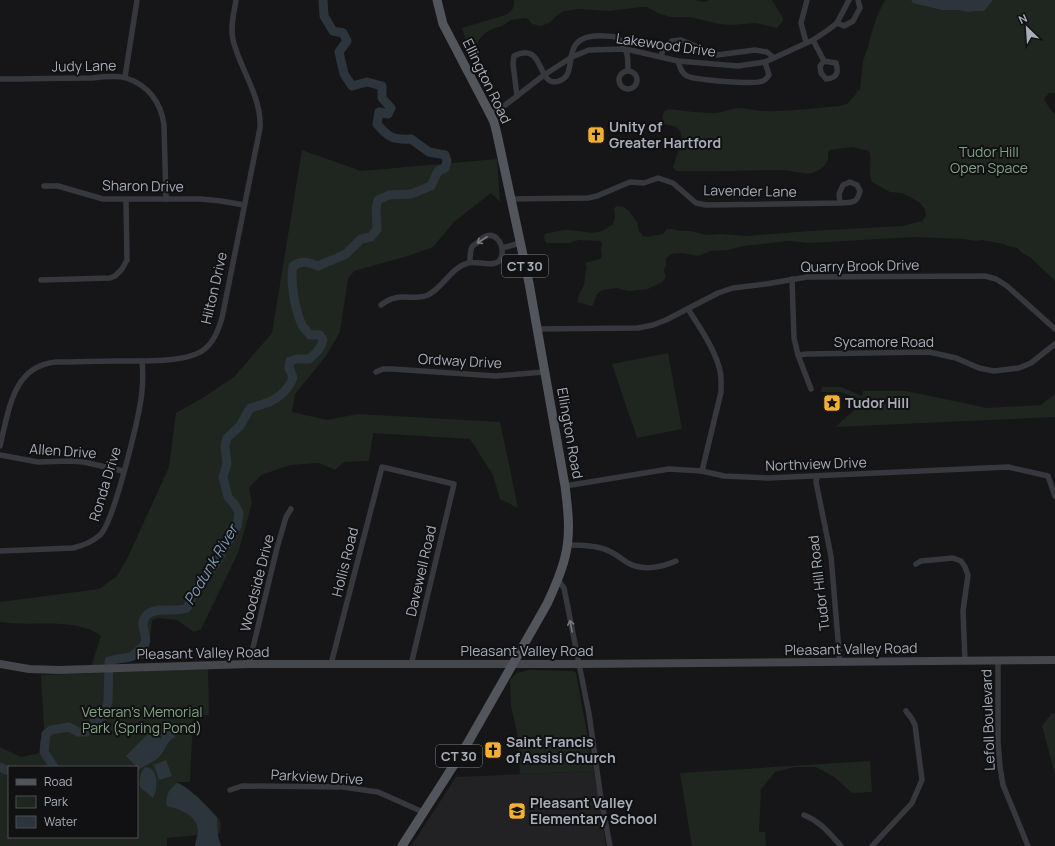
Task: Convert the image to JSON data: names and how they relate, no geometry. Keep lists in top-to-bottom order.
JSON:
{
  "streets": {
    "main road": ["Ellington Road", "CT 30", "Pleasant Valley Road"],
    "street": [
      "Lakewood Drive",
      "Judy Lane",
      "Sharon Drive",
      "Lavender Lane",
      "Quarry Brook Drive",
      "Hilton Drive",
      "Sycamore Road",
      "Ordway Drive",
      "Allen Drive",
      "Northview Drive",
      "Ronda Drive",
      "Hollis Road",
      "Davewell Road",
      "Woodside Drive",
      "Tudor Hill Road",
      "Lefoll Boulevard",
      "Parkview Drive"
    ]
  },
  "crossings": [
    ["Lakewood Drive", "Ellington Road"],
    ["Judy Lane", "Sharon Drive"],
    ["Ellington Road", "Lavender Lane"],
    ["Ellington Road", "Quarry Brook Drive"],
    ["Ellington Road", "Ordway Drive"],
    ["Ellington Road", "Northview Drive"],
    ["Ellington Road", "Pleasant Valley Road"],
    ["Ellington Road", "Parkview Drive"],
    ["Sharon Drive", "Hilton Drive"],
    ["Hilton Drive", "Ronda Drive"],
    ["Allen Drive", "Ronda Drive"],
    ["Northview Drive", "Tudor Hill Road"],
    ["Hollis Road", "Davewell Road"],
    ["Hollis Road", "Pleasant Valley Road"],
    ["Davewell Road", "Pleasant Valley Road"],
    ["Woodside Drive", "Pleasant Valley Road"],
    ["Tudor Hill Road", "Pleasant Valley Road"],
    ["Pleasant Valley Road", "Lefoll Boulevard"]
  ],
  "water": ["Podunk River"],
  "parks": ["Tudor Hill Open Space", "Veteran's Memorial Park (Spring Pond)"],
  "places": {
    "church": ["Unity of Greater Hartford", "Saint Francis of Assisi Church"],
    "place": ["Tudor Hill"],
    "school or university": ["Pleasant Valley Elementary School"]
  },
  "legend": ["Road", "Park", "Water"],
  "north": "top left"
}
